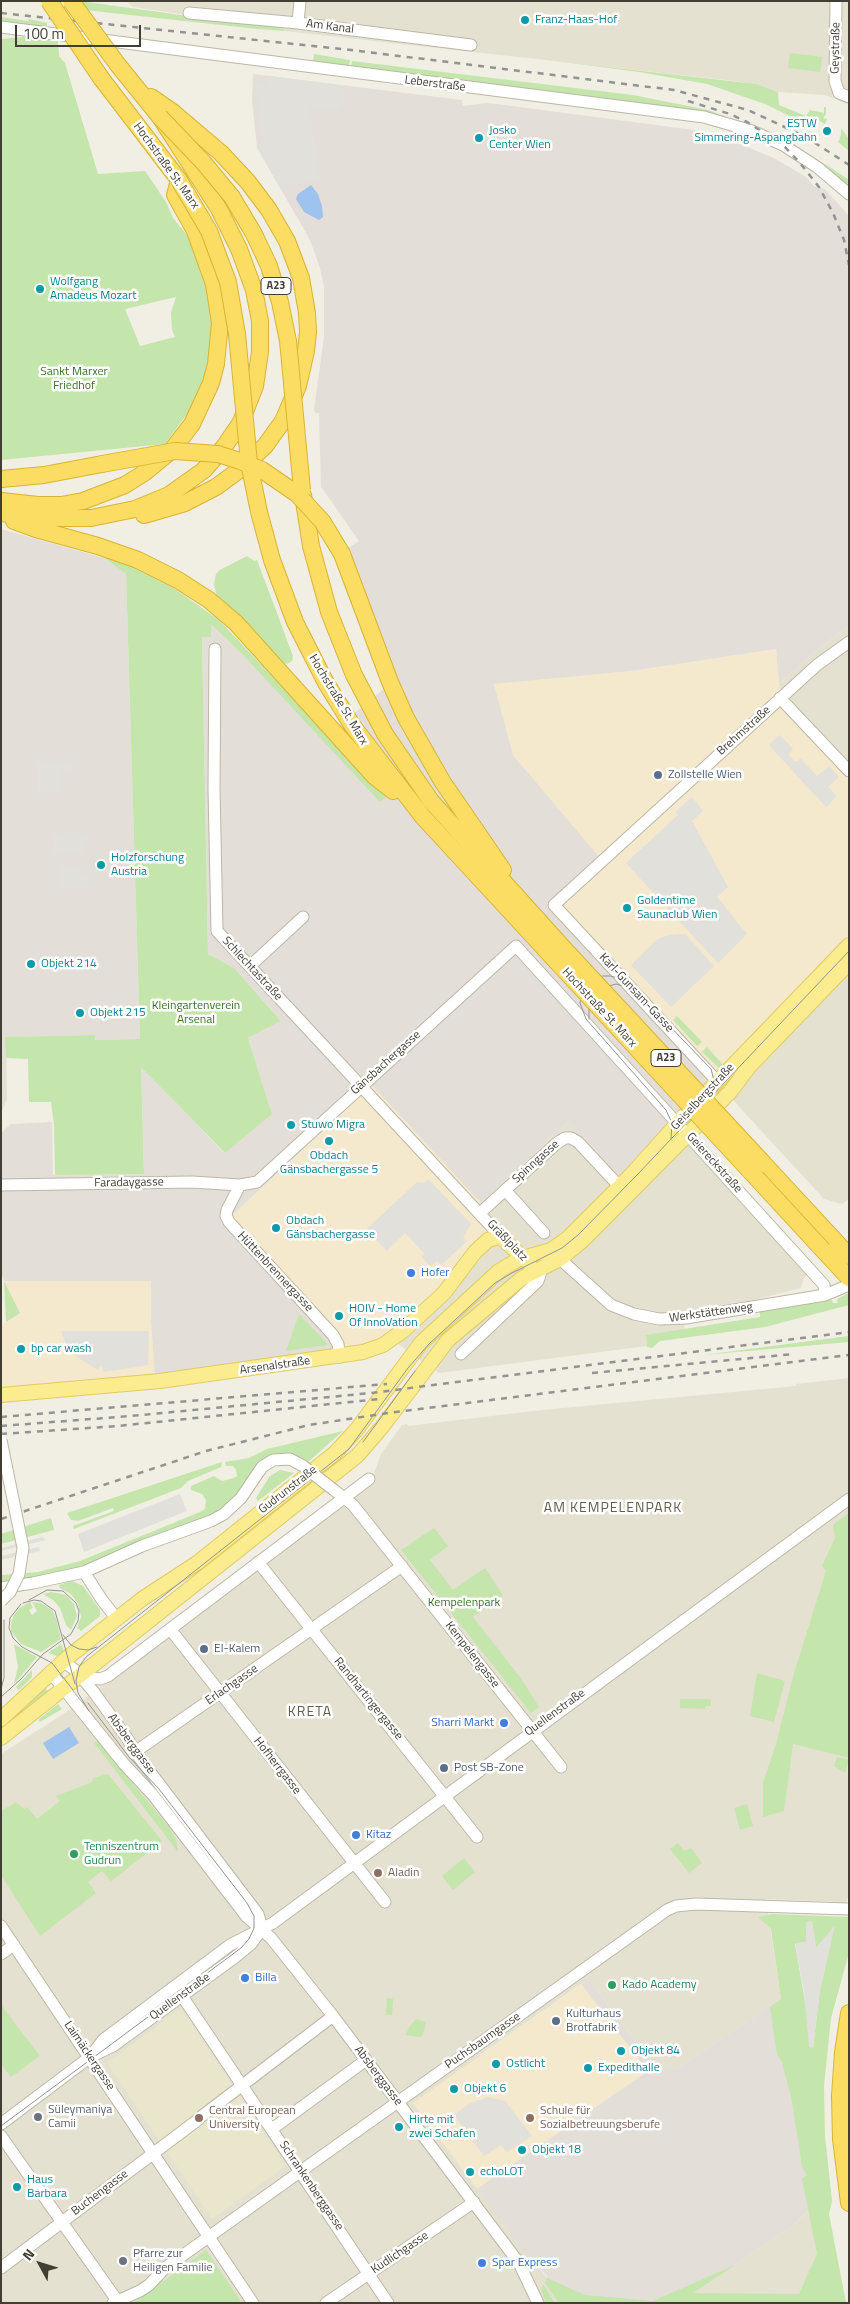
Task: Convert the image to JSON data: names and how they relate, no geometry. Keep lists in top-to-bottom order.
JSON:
{
  "streets": {
    "highway": ["Hochstraße St. Marx", "A23"],
    "main road": [
      "Geiselbergstraße",
      "Gräßlplatz",
      "Arsenalstraße",
      "Gudrunstraße"
    ],
    "street": [
      "Am Kanal",
      "Geystraße",
      "Leberstraße",
      "Brehmstraße",
      "Schlechtastraße",
      "Karl-Gunsam-Gasse",
      "Gänsbachergasse",
      "Spinngasse",
      "Geiereckstraße",
      "Faradaygasse",
      "Hüttenbrennergasse",
      "Werkstättenweg",
      "Kempelengasse",
      "Erlachgasse",
      "Randhartingergasse",
      "Quellenstraße",
      "Absberggasse",
      "Hofherrgasse",
      "Puchsbaumgasse",
      "Laimäckergasse",
      "Schrankenberggasse",
      "Buchengasse",
      "Kudlichgasse"
    ]
  },
  "crossings": [
    ["Brehmstraße", "Karl-Gunsam-Gasse"],
    ["Schlechtastraße", "Gänsbachergasse"],
    ["Schlechtastraße", "Gräßlplatz"],
    ["Karl-Gunsam-Gasse", "Geiselbergstraße"],
    ["Gänsbachergasse", "Geiereckstraße"],
    ["Gänsbachergasse", "Faradaygasse"],
    ["Geiselbergstraße", "Spinngasse"],
    ["Geiselbergstraße", "Geiereckstraße"],
    ["Geiselbergstraße", "Werkstättenweg"],
    ["Geiselbergstraße", "Gudrunstraße"],
    ["Spinngasse", "Gräßlplatz"],
    ["Geiereckstraße", "Werkstättenweg"],
    ["Faradaygasse", "Hüttenbrennergasse"],
    ["Gräßlplatz", "Arsenalstraße"],
    ["Gräßlplatz", "Gudrunstraße"],
    ["Hüttenbrennergasse", "Arsenalstraße"],
    ["Werkstättenweg", "Gudrunstraße"],
    ["Gudrunstraße", "Absberggasse"],
    ["Kempelengasse", "Erlachgasse"],
    ["Kempelengasse", "Quellenstraße"],
    ["Erlachgasse", "Randhartingergasse"],
    ["Erlachgasse", "Absberggasse"],
    ["Erlachgasse", "Hofherrgasse"],
    ["Randhartingergasse", "Quellenstraße"],
    ["Quellenstraße", "Absberggasse"],
    ["Quellenstraße", "Hofherrgasse"],
    ["Quellenstraße", "Laimäckergasse"],
    ["Quellenstraße", "Schrankenberggasse"],
    ["Absberggasse", "Puchsbaumgasse"],
    ["Absberggasse", "Buchengasse"],
    ["Absberggasse", "Kudlichgasse"],
    ["Puchsbaumgasse", "Laimäckergasse"],
    ["Puchsbaumgasse", "Schrankenberggasse"],
    ["Laimäckergasse", "Buchengasse"],
    ["Schrankenberggasse", "Buchengasse"],
    ["Schrankenberggasse", "Kudlichgasse"]
  ],
  "districts": ["AM KEMPELENPARK", "KRETA"],
  "parks": ["Sankt Marxer Friedhof", "Kleingartenverein Arsenal", "Kempelenpark"],
  "places": [
    "Franz-Haas-Hof",
    "ESTW Simmering-Aspangbahn",
    "Josko Center Wien",
    "Wolfgang Amadeus Mozart",
    "Zollstelle Wien",
    "Holzforschung Austria",
    "Goldentime Saunaclub Wien",
    "Objekt 214",
    "Objekt 215",
    "Stuwo Migra",
    "Obdach Gänsbachergasse 5",
    "Obdach Gänsbachergasse",
    "Hofer",
    "HOIV - Home Of InnoVation",
    "bp car wash",
    "El-Kalem",
    "Sharri Markt",
    "Post SB-Zone",
    "Kitaz",
    "Tenniszentrum Gudrun",
    "Aladin",
    "Billa",
    "Kado Academy",
    "Kulturhaus Brotfabrik",
    "Objekt 84",
    "Ostlicht",
    "Expedithalle",
    "Objekt 6",
    "Süleymaniya Camii",
    "Central European University",
    "Schule für Sozialbetreuungsberufe",
    "Hirte mit zwei Schafen",
    "Objekt 18",
    "echoLOT",
    "Haus Barbara",
    "Pfarre zur Heiligen Familie",
    "Spar Express"
  ],
  "scale_bar": "100 m",
  "north": "top left"
}
